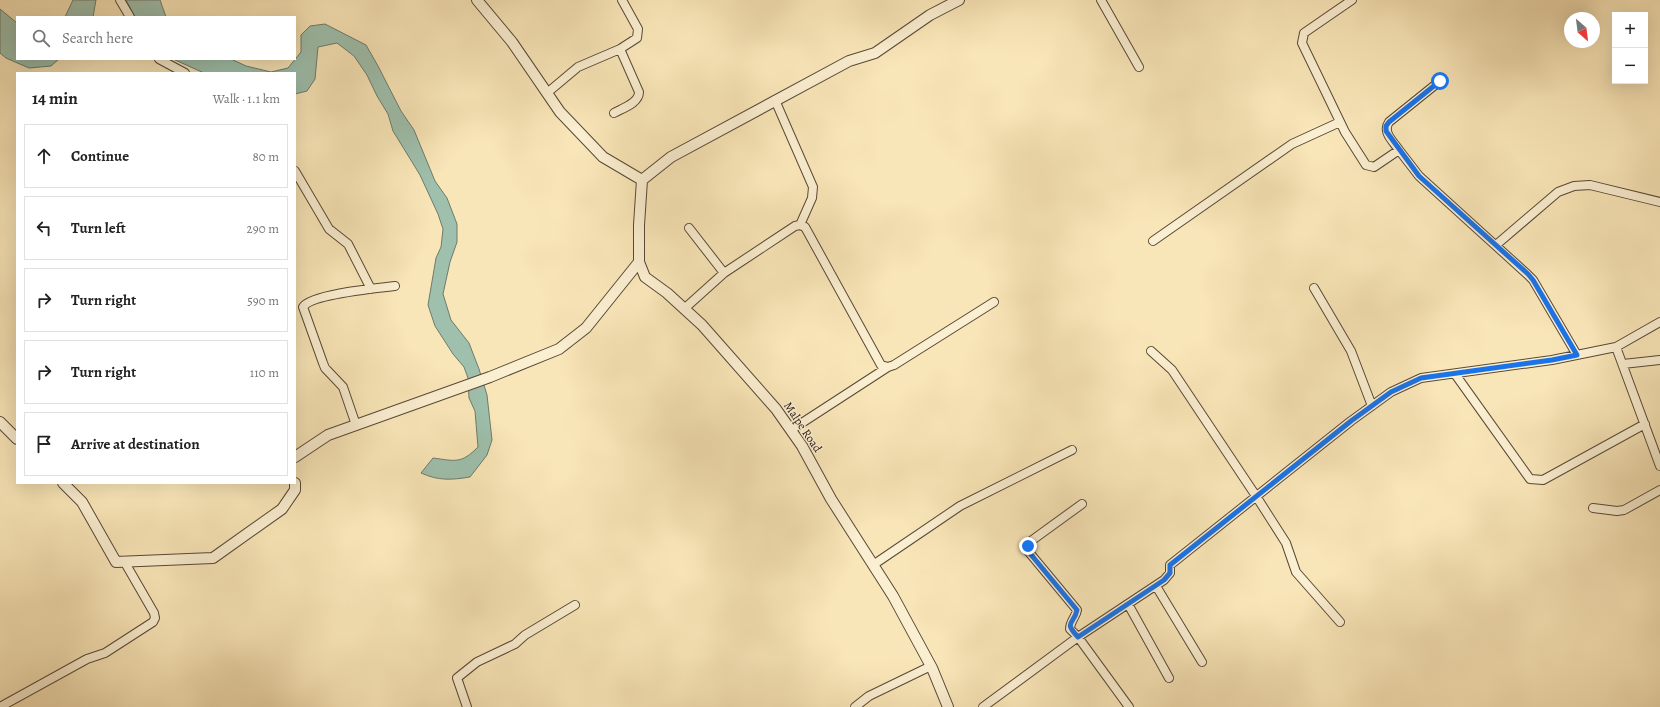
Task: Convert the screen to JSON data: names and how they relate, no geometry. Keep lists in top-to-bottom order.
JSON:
{
  "streets": {
    "street": ["Malpe Road"]
  },
  "north": "bottom right",
  "page": {
    "map_buttons": ["+", "−"],
    "search": "Search here",
    "heading": ["14 min", "Walk · 1.1 km"],
    "list": [
      ["Continue", "80 m"],
      ["Turn left", "290 m"],
      ["Turn right", "590 m"],
      ["Turn right", "110 m"],
      "Arrive at destination"
    ]
  }
}
